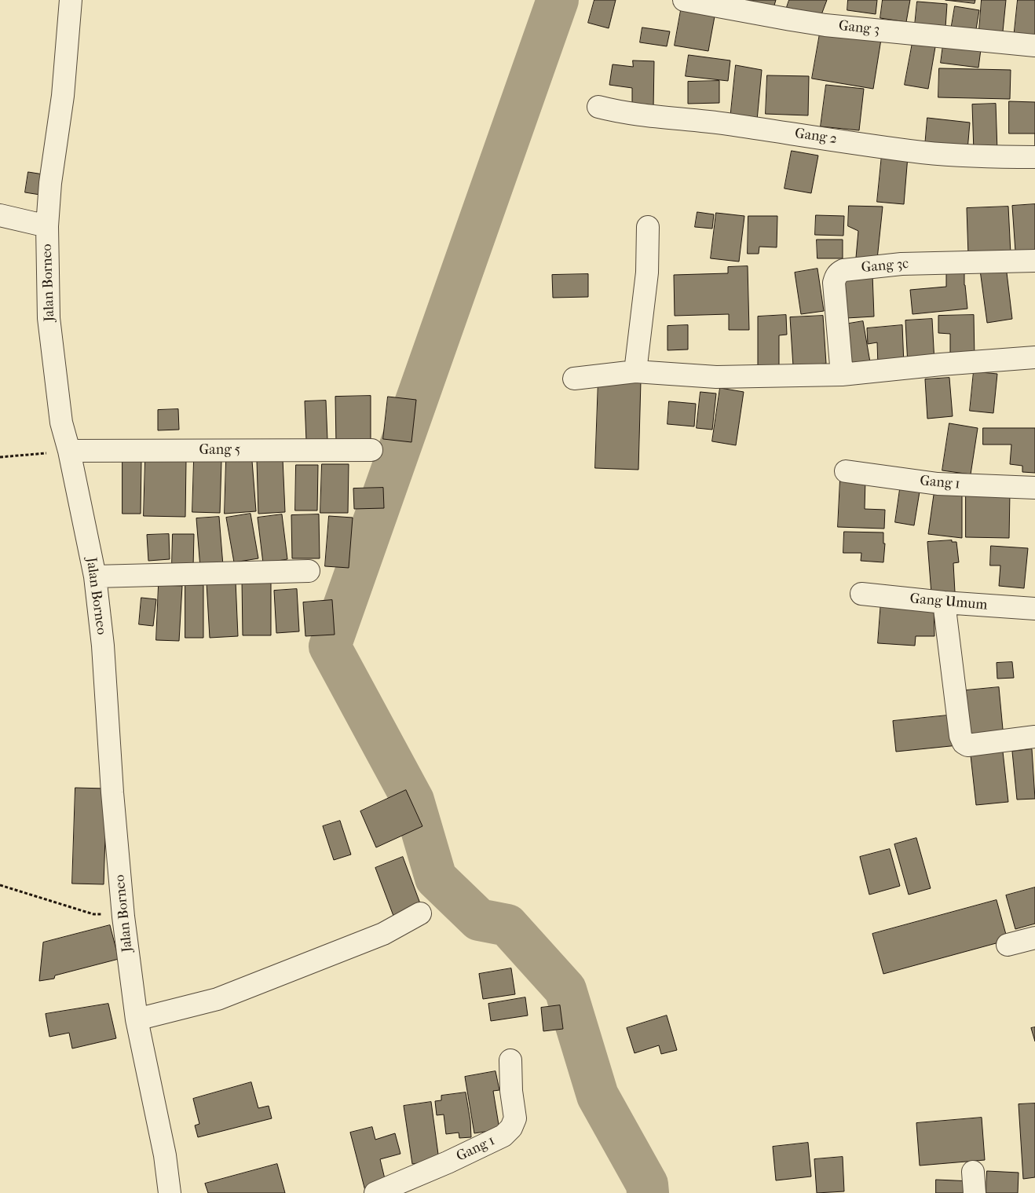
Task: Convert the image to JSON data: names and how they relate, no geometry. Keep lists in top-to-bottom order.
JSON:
{
  "streets": {
    "street": [
      "Gang 3",
      "Gang 2",
      "Gang 3c",
      "Jalan Borneo",
      "Gang 5",
      "Gang 1",
      "Gang Umum"
    ]
  },
  "crossings": [
    ["Jalan Borneo", "Gang 5"]
  ]
}
